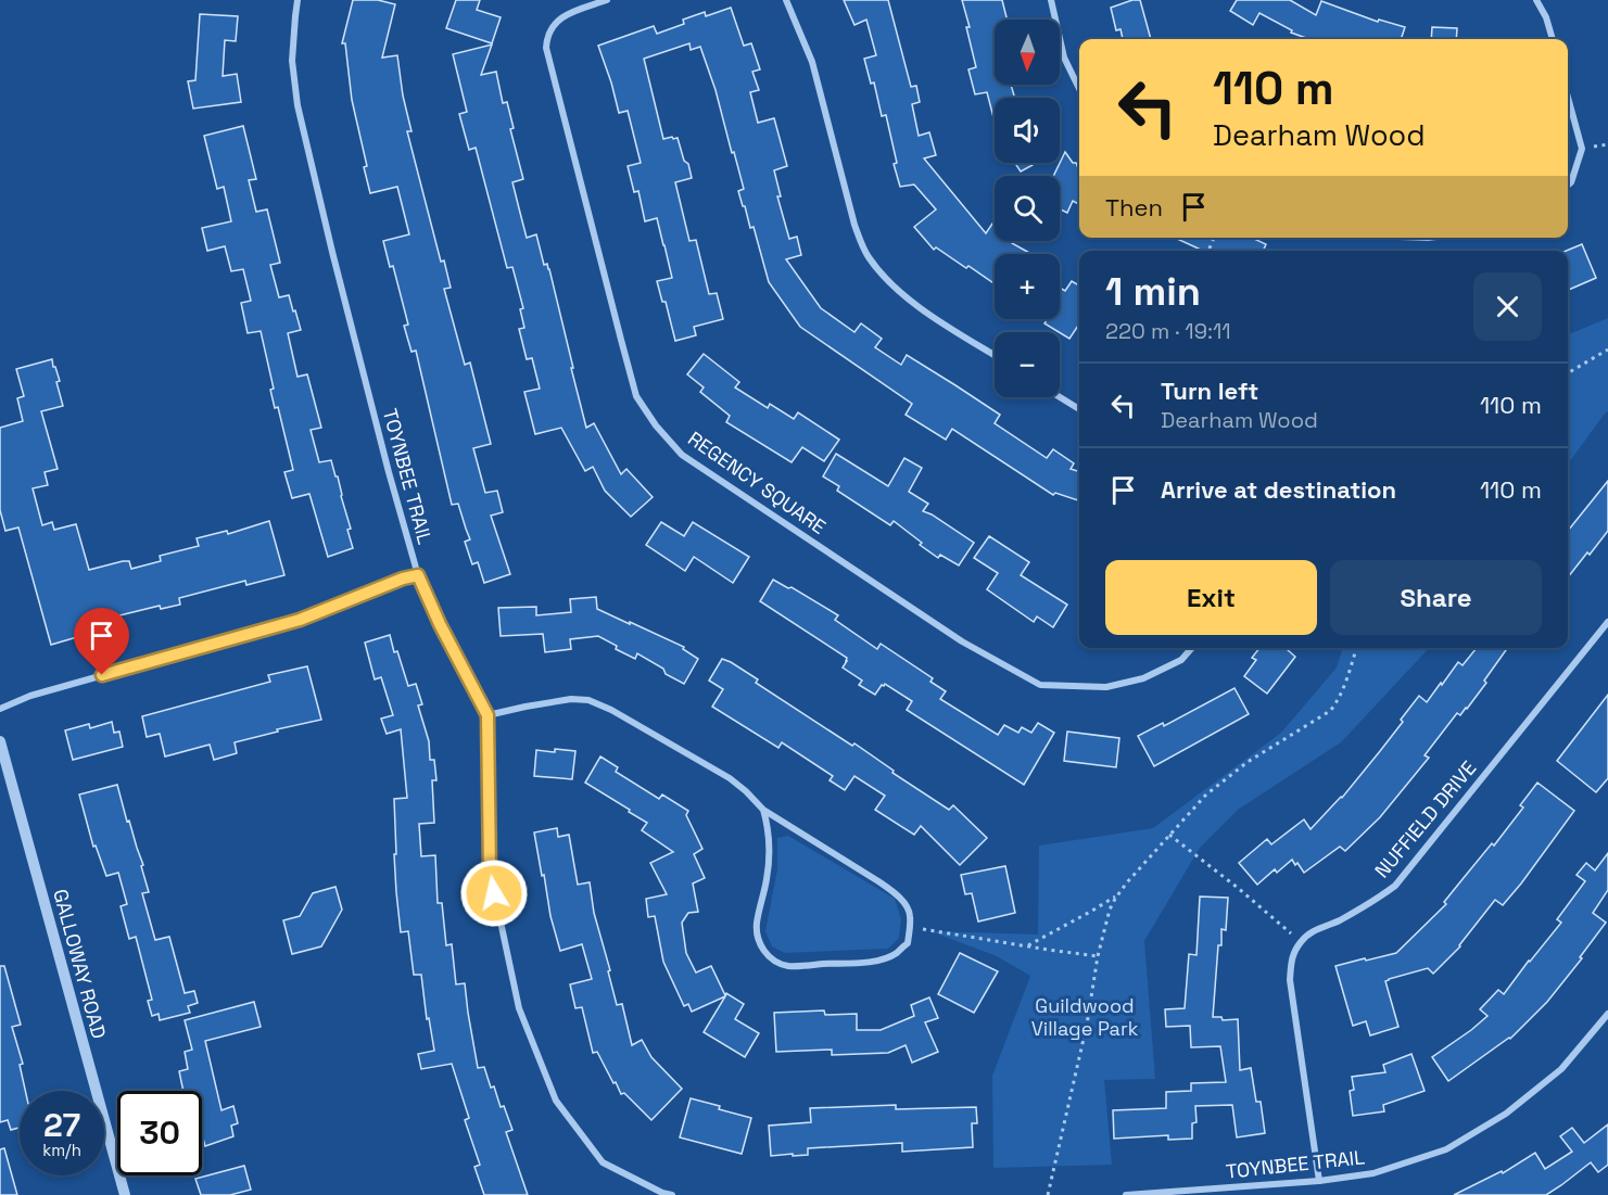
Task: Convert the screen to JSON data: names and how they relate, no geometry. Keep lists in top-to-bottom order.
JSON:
{
  "streets": {
    "street": [
      "TOYNBEE TRAIL",
      "REGENCY SQUARE",
      "NUFFIELD DRIVE",
      "GALLOWAY ROAD"
    ]
  },
  "parks": ["Guildwood Village Park"],
  "north": "bottom",
  "page": {
    "map_buttons": ["+", "−"],
    "turn": ["110 m", "Dearham Wood"],
    "then": "Then",
    "heading": ["1 min", "220 m · 19:11"],
    "list": [
      {
        "name": "Turn left",
        "note": "Dearham Wood",
        "value": "110 m"
      },
      {
        "name": "Arrive at destination",
        "value": "110 m"
      }
    ],
    "buttons": ["Exit", "Share"],
    "speed": "27 km/h",
    "limit": "30"
  }
}
